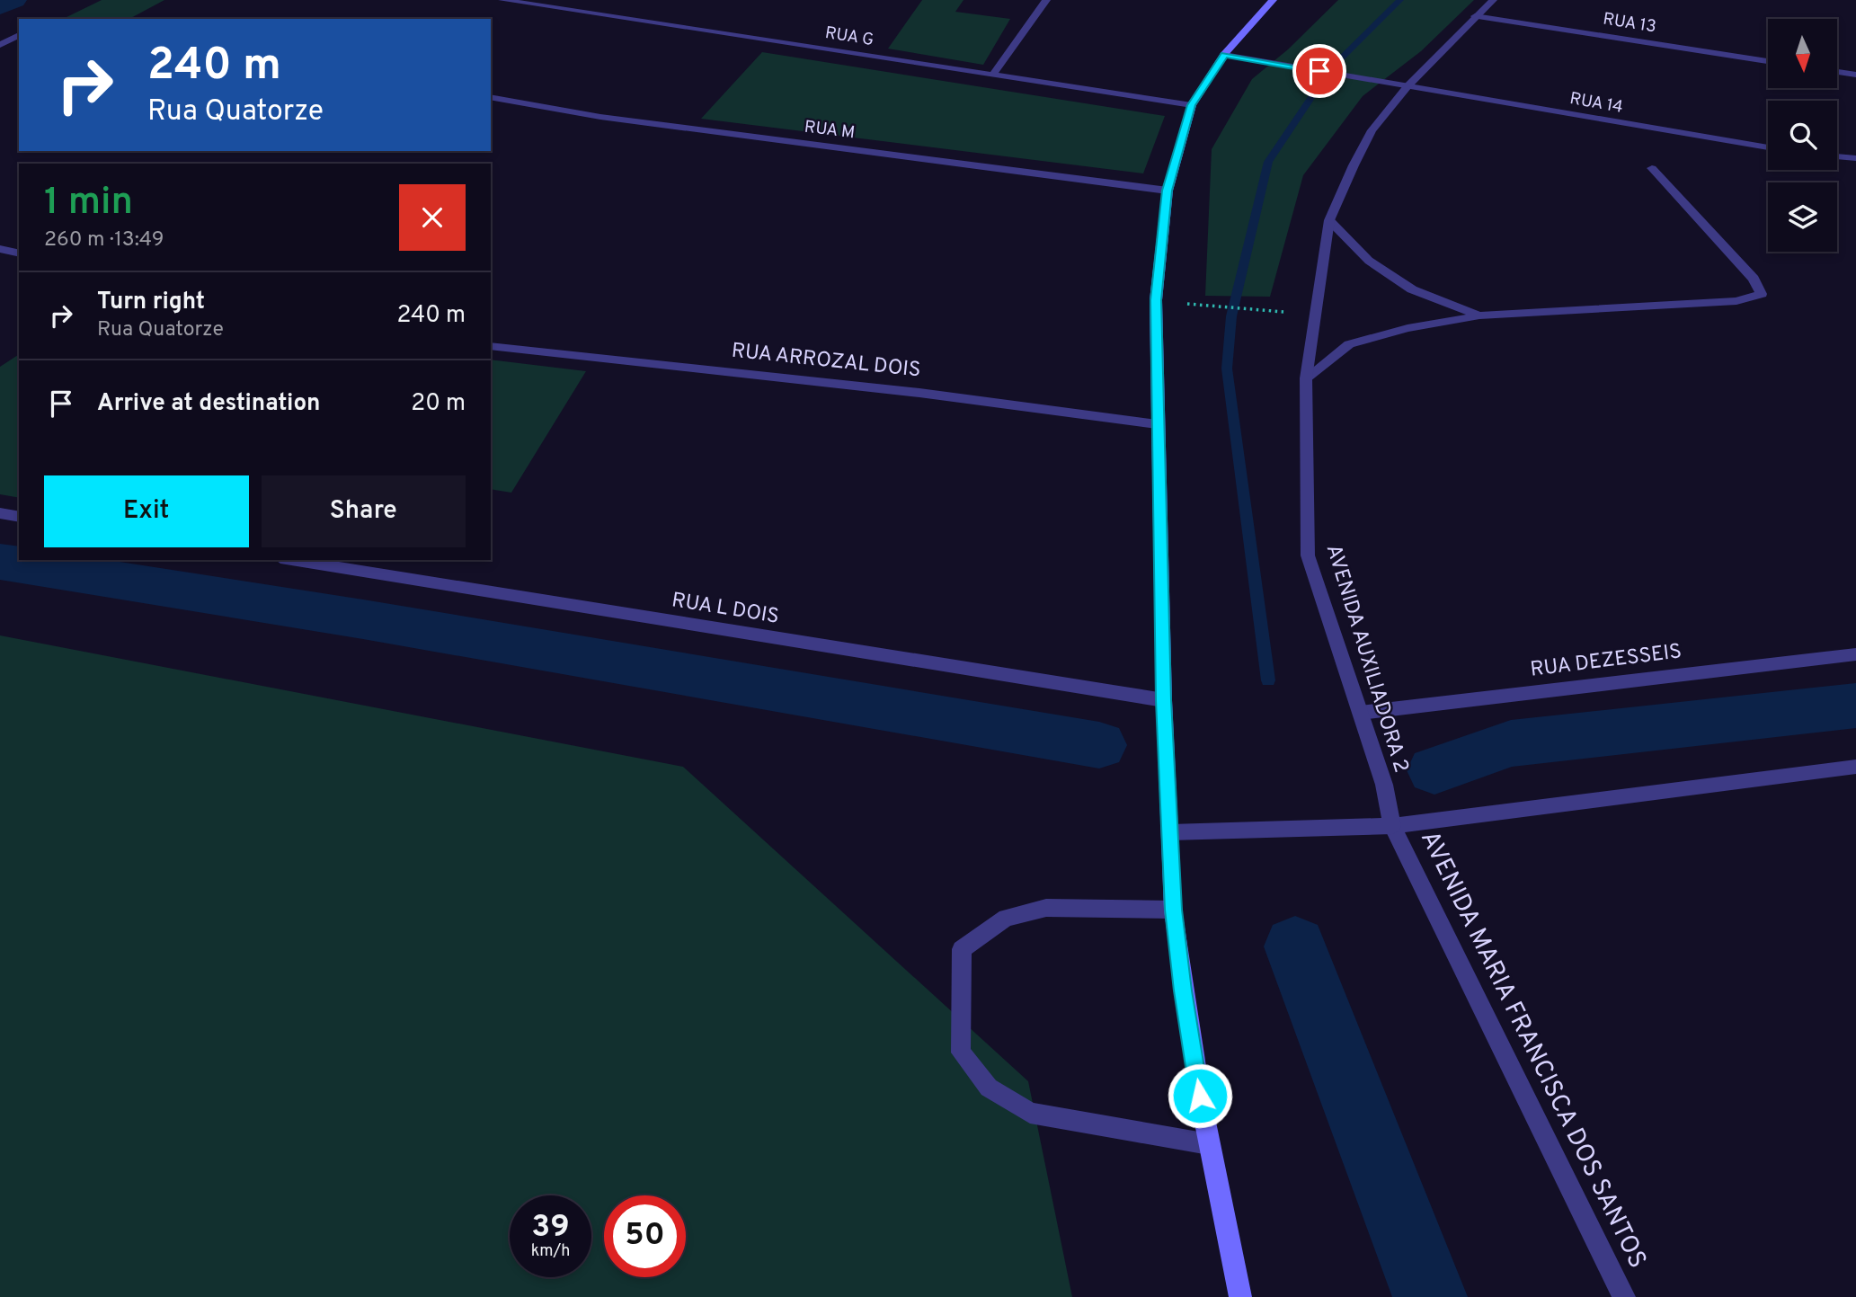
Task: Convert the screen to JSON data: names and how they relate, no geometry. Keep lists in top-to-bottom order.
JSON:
{
  "streets": {
    "street": [
      "RUA 13",
      "RUA G",
      "RUA 14",
      "RUA M",
      "RUA ARROZAL DOIS",
      "RUA L DOIS",
      "AVENIDA AUXILIADORA 2",
      "RUA DEZESSEIS",
      "AVENIDA MARIA FRANCISCA DOS SANTOS"
    ]
  },
  "crossings": [
    ["RUA 13", "AVENIDA AUXILIADORA 2"],
    ["RUA 14", "AVENIDA AUXILIADORA 2"],
    ["AVENIDA AUXILIADORA 2", "RUA DEZESSEIS"],
    ["AVENIDA AUXILIADORA 2", "AVENIDA MARIA FRANCISCA DOS SANTOS"]
  ],
  "north": "bottom",
  "page": {
    "turn": ["240 m", "Rua Quatorze"],
    "heading": ["1 min", "260 m · 13:49"],
    "list": [
      {
        "name": "Turn right",
        "note": "Rua Quatorze",
        "value": "240 m"
      },
      {
        "name": "Arrive at destination",
        "value": "20 m"
      }
    ],
    "buttons": ["Exit", "Share"],
    "speed": "39 km/h",
    "limit": "50"
  }
}
